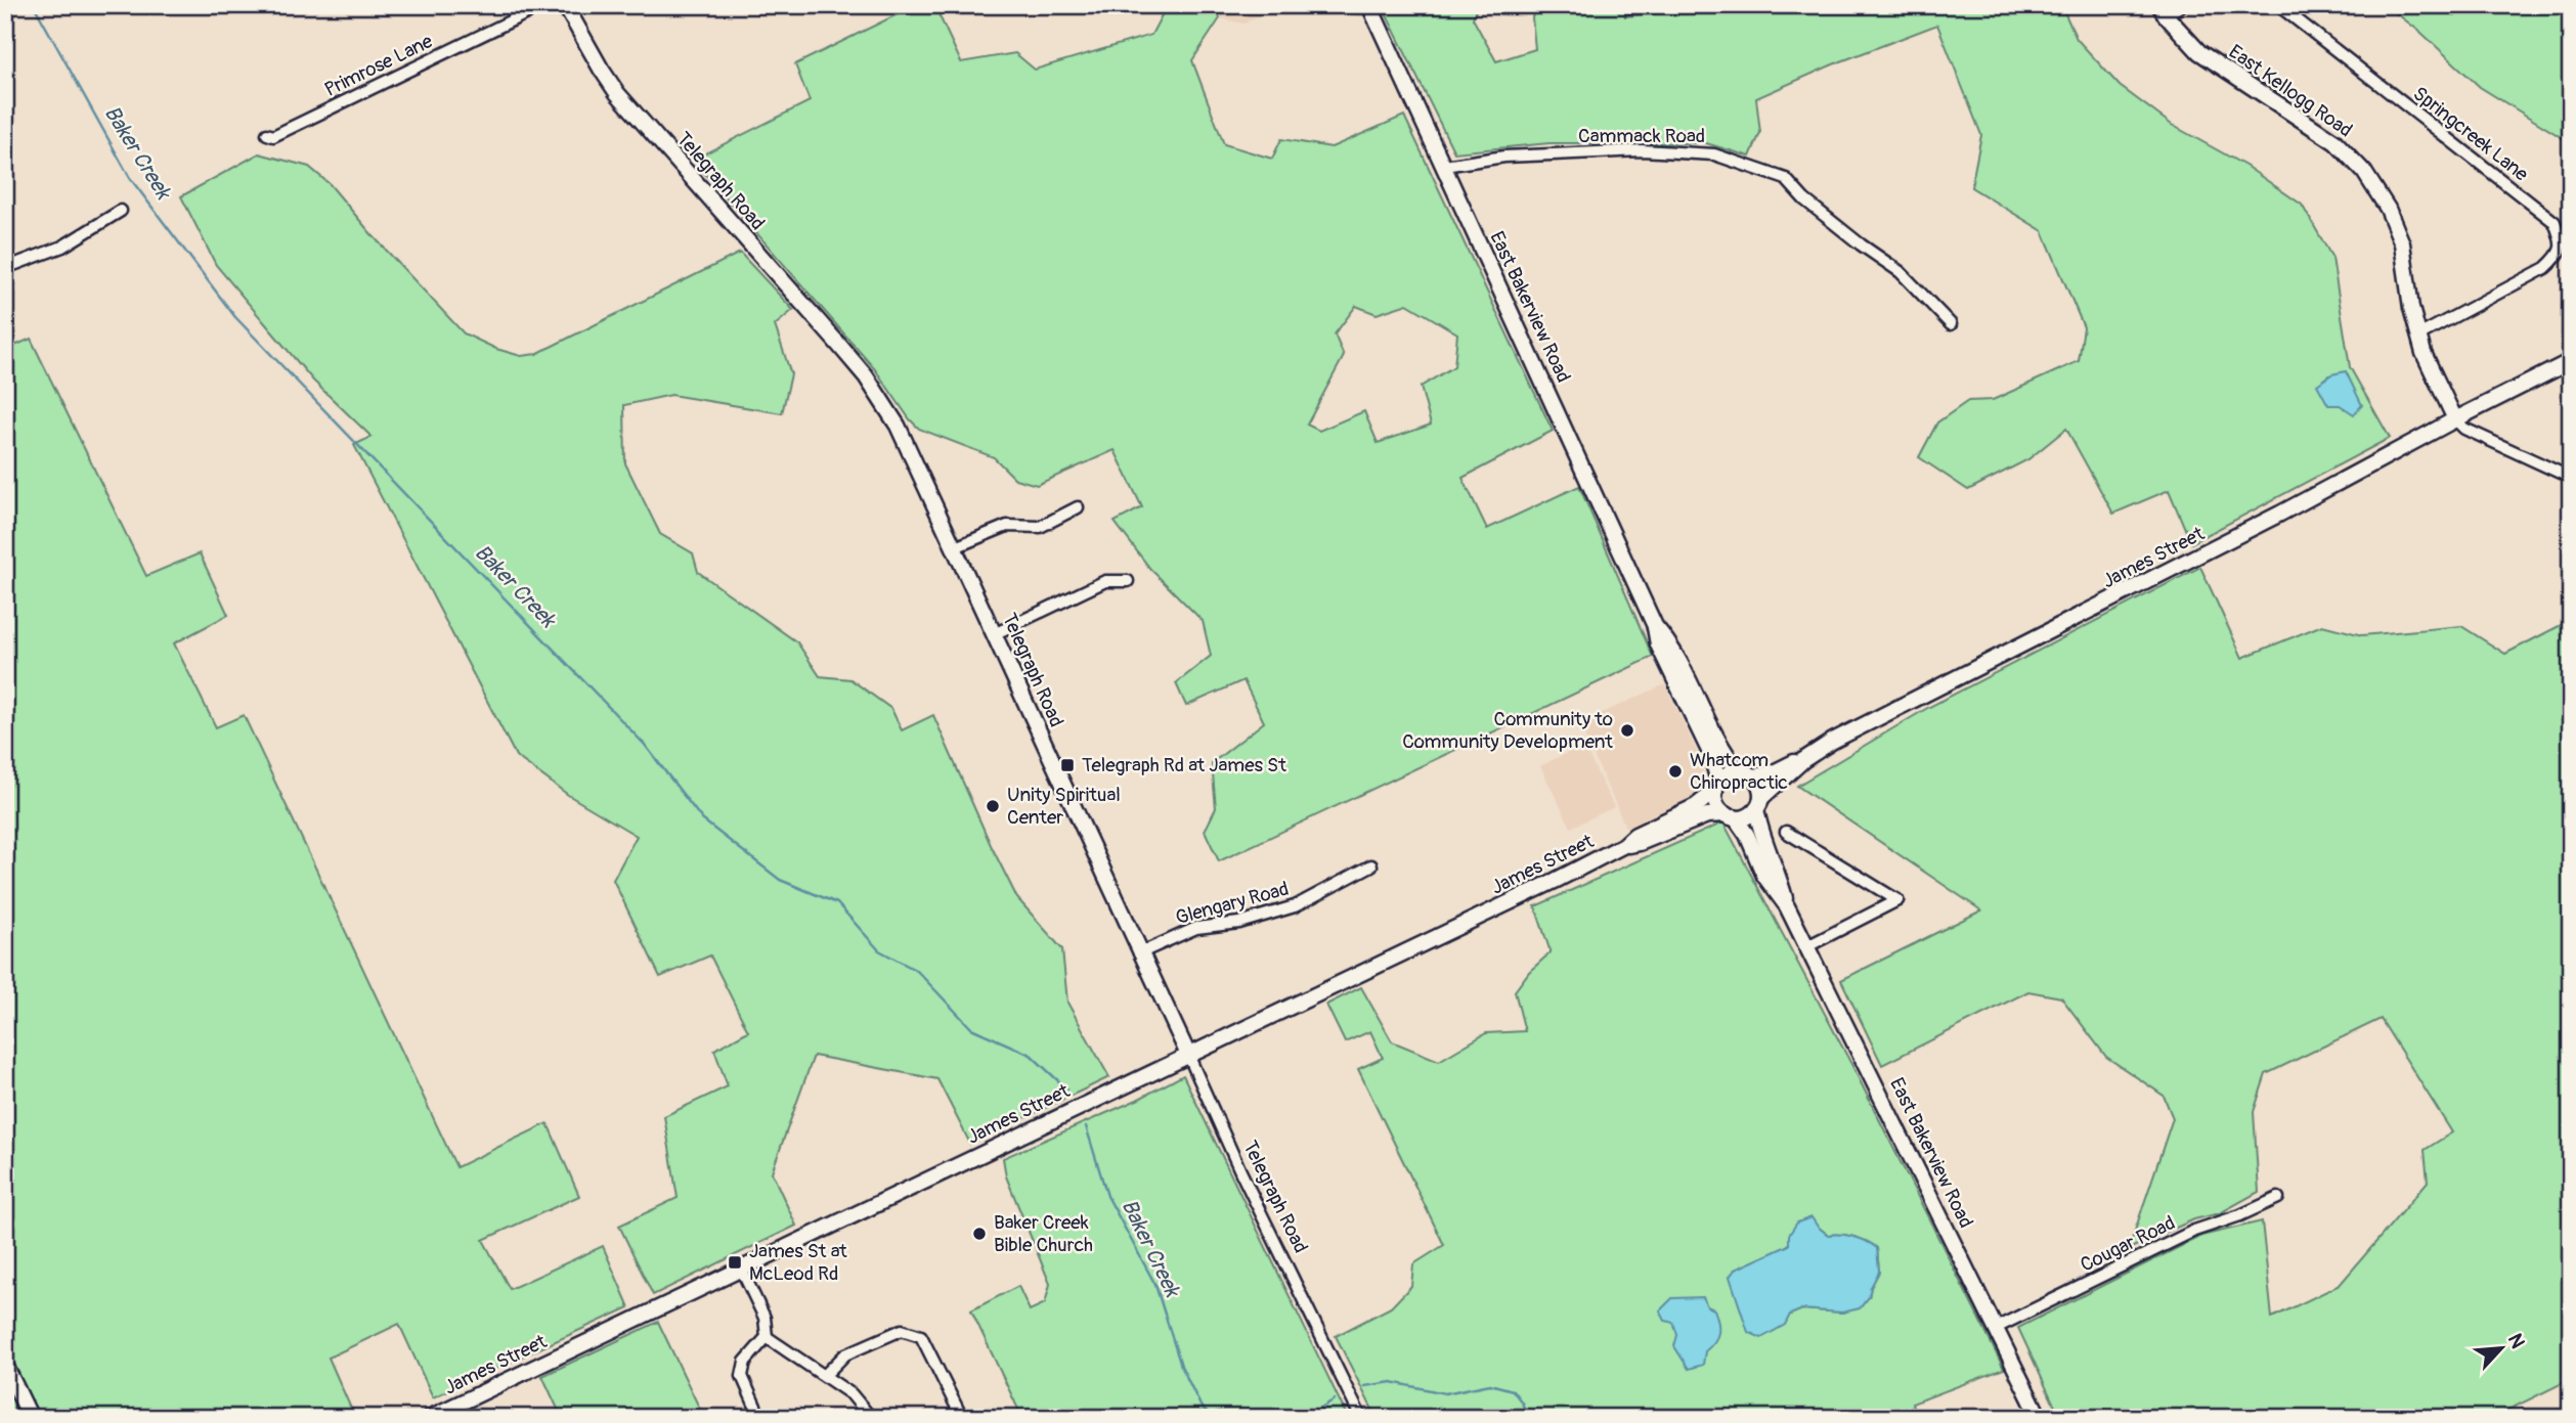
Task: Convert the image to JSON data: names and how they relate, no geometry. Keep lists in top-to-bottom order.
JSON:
{
  "streets": {
    "main road": [
      "East Kellogg Road",
      "Telegraph Road",
      "East Bakerview Road",
      "James Street"
    ],
    "street": [
      "Primrose Lane",
      "Springcreek Lane",
      "Cammack Road",
      "Glengary Road",
      "Cougar Road"
    ]
  },
  "crossings": [
    ["East Kellogg Road", "Springcreek Lane"],
    ["East Kellogg Road", "James Street"],
    ["Cammack Road", "East Bakerview Road"],
    ["Telegraph Road", "James Street"],
    ["Telegraph Road", "Glengary Road"],
    ["East Bakerview Road", "James Street"],
    ["East Bakerview Road", "Cougar Road"]
  ],
  "water": ["Baker Creek"],
  "places": {
    "other": [
      "Community to Community Development",
      "Whatcom Chiropractic",
      "Unity Spiritual Center",
      "Baker Creek Bible Church"
    ],
    "transit": ["Telegraph Rd at James St", "James St at McLeod Rd"]
  },
  "north": "top right"
}
